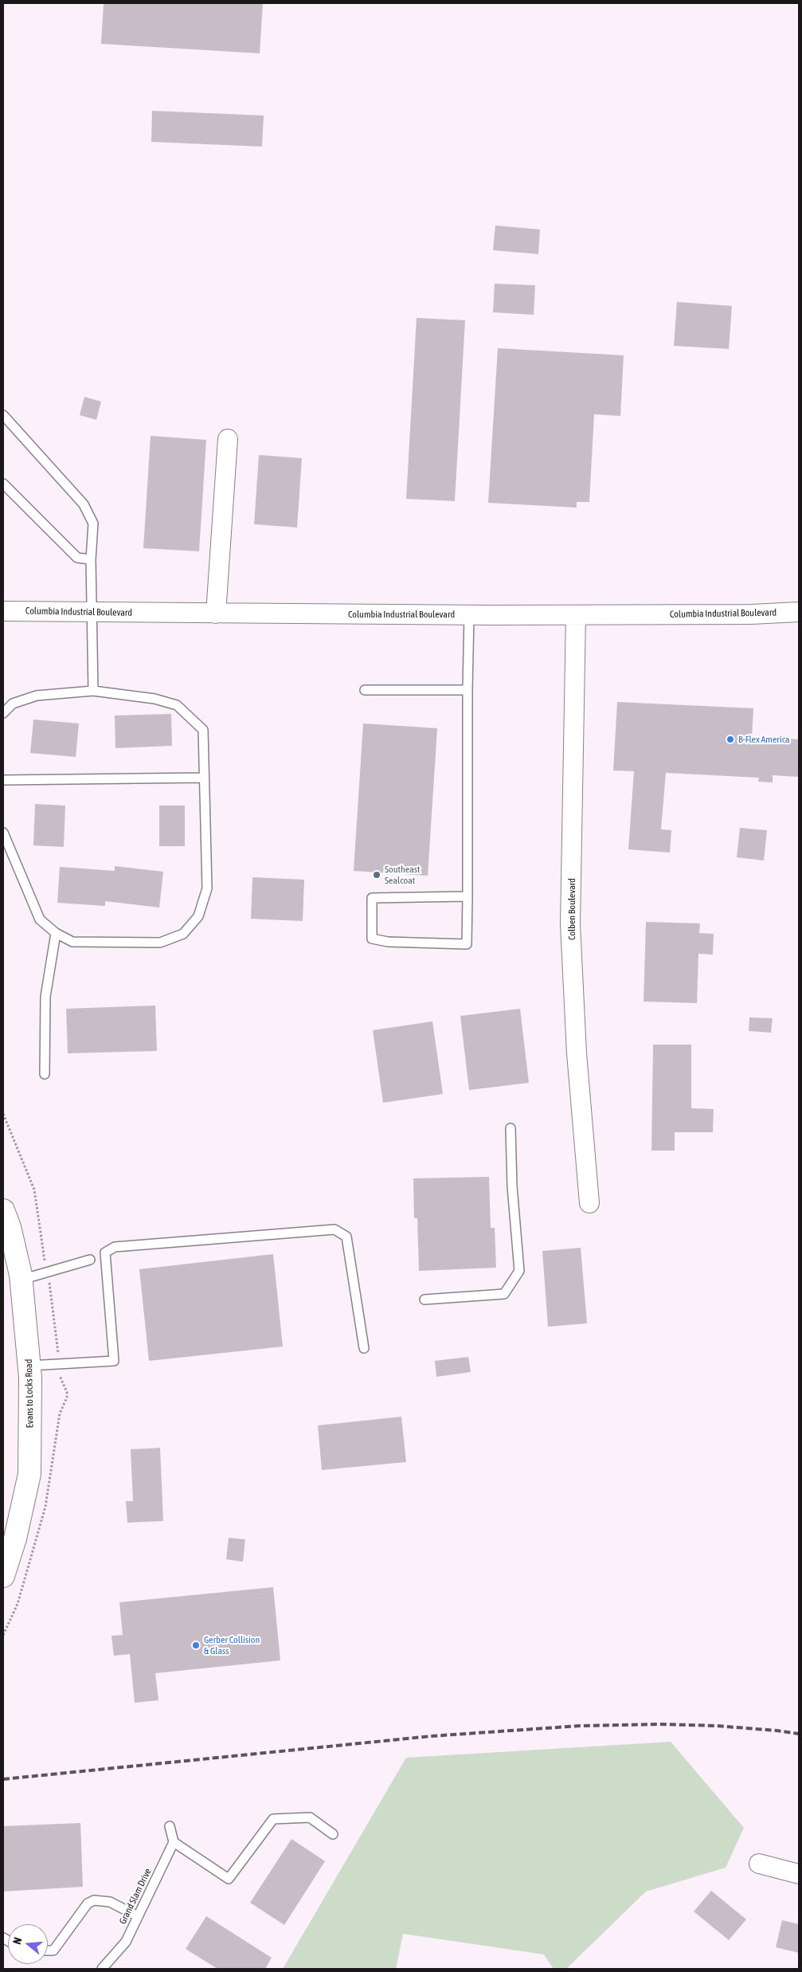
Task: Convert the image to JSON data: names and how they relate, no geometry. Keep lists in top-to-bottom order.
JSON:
{
  "streets": {
    "street": ["Columbia Industrial Boulevard", "Colben Boulevard", "Evans to Locks Road"],
    "lane": ["Grand Slam Drive"]
  },
  "crossings": [
    ["Columbia Industrial Boulevard", "Colben Boulevard"]
  ],
  "places": ["B-Flex America", "Southeast Sealcoat", "Gerber Collision & Glass"],
  "north": "left"
}
